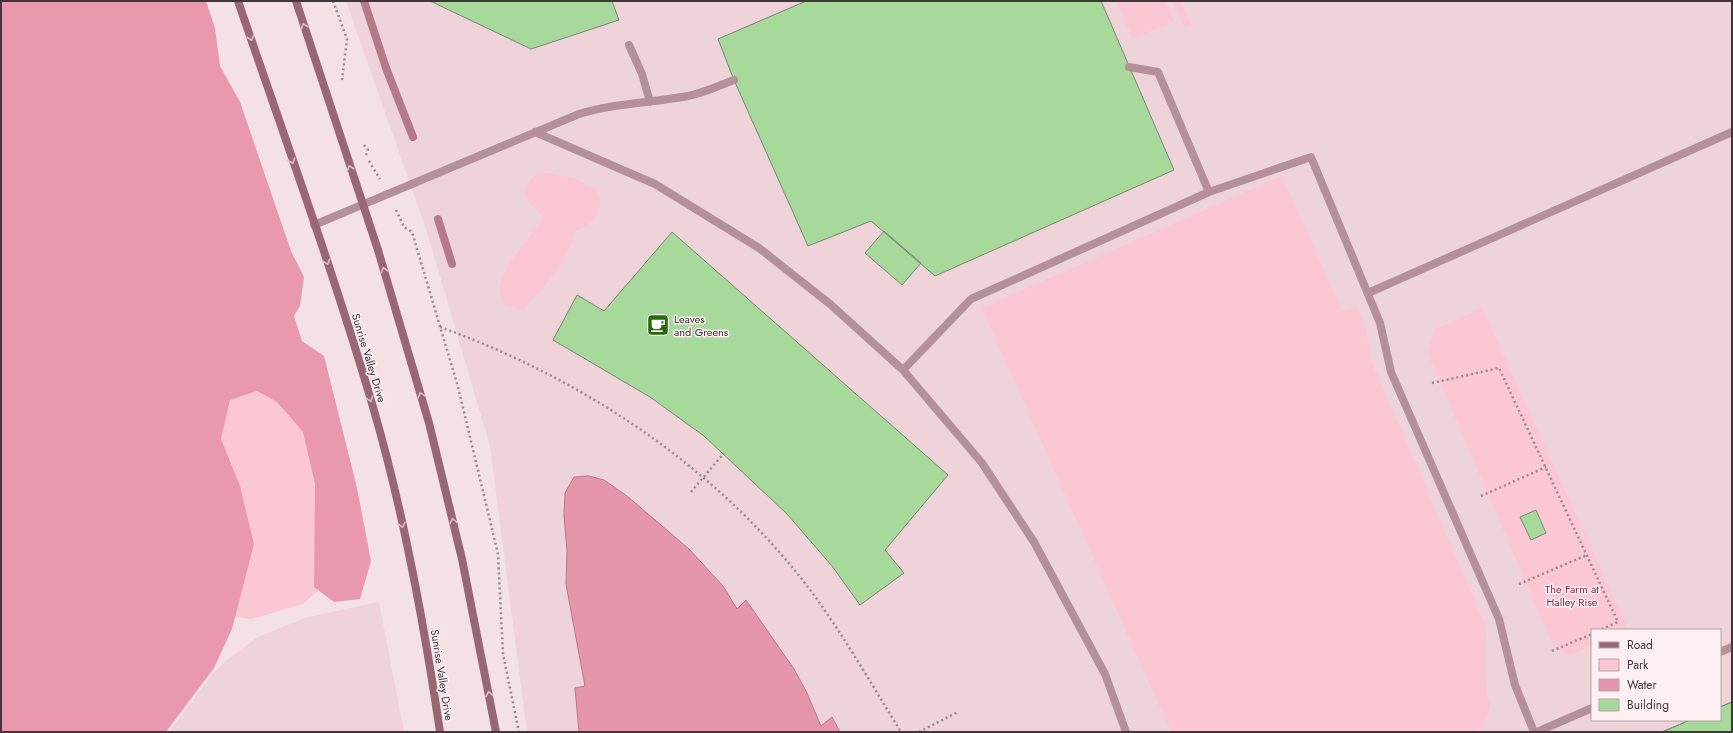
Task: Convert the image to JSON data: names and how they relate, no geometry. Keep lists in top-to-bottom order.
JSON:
{
  "streets": {
    "main road": ["Sunrise Valley Drive"]
  },
  "parks": ["The Farm at Halley Rise"],
  "places": {
    "cafe": ["Leaves and Greens"]
  },
  "legend": [
    "Road",
    "Park",
    "Water",
    "Building"
  ]
}
